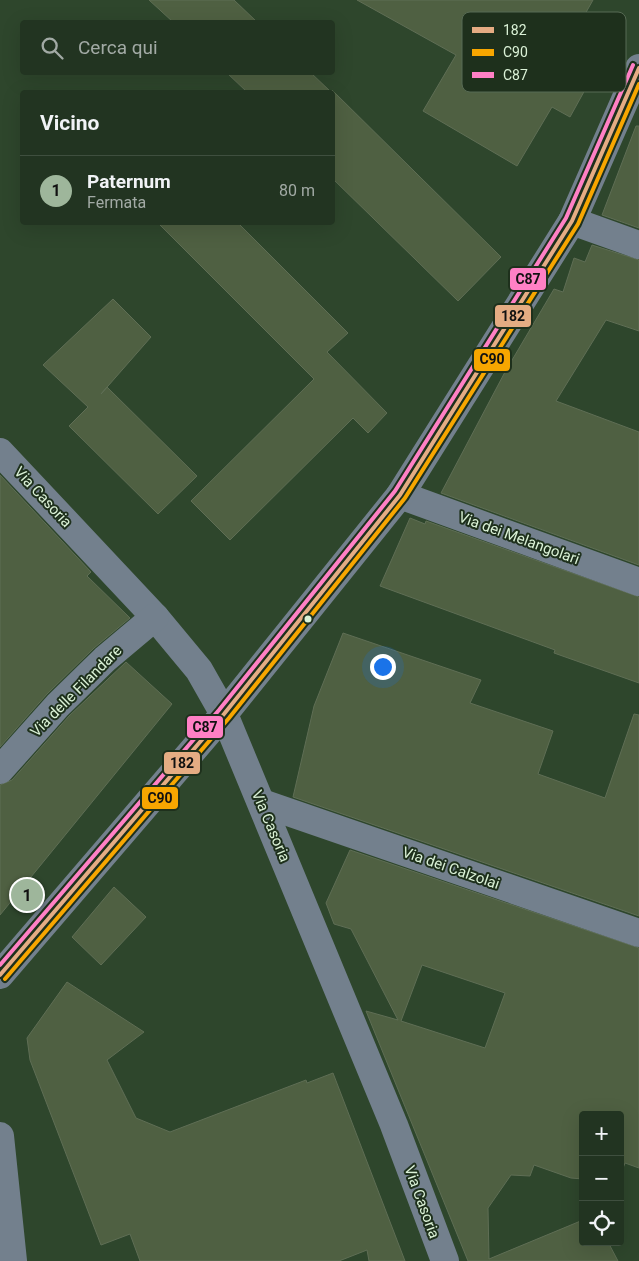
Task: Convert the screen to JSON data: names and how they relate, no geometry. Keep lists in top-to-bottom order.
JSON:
{
  "streets": {
    "street": [
      "Via Casoria",
      "Via dei Melangolari",
      "Via delle Filandare",
      "Via dei Calzolai"
    ]
  },
  "crossings": [
    ["Via Casoria", "Via delle Filandare"],
    ["Via Casoria", "Via dei Calzolai"]
  ],
  "lines": ["transit line C87", "transit line 182", "transit line C90"],
  "legend": ["182", "C90", "C87"],
  "page": {
    "search": "Cerca qui",
    "heading": "Vicino",
    "list": [
      {
        "mark": "1",
        "name": "Paternum",
        "note": "Fermata",
        "value": "80 m"
      }
    ],
    "pins": "1",
    "map_buttons": ["+", "−"]
  }
}
